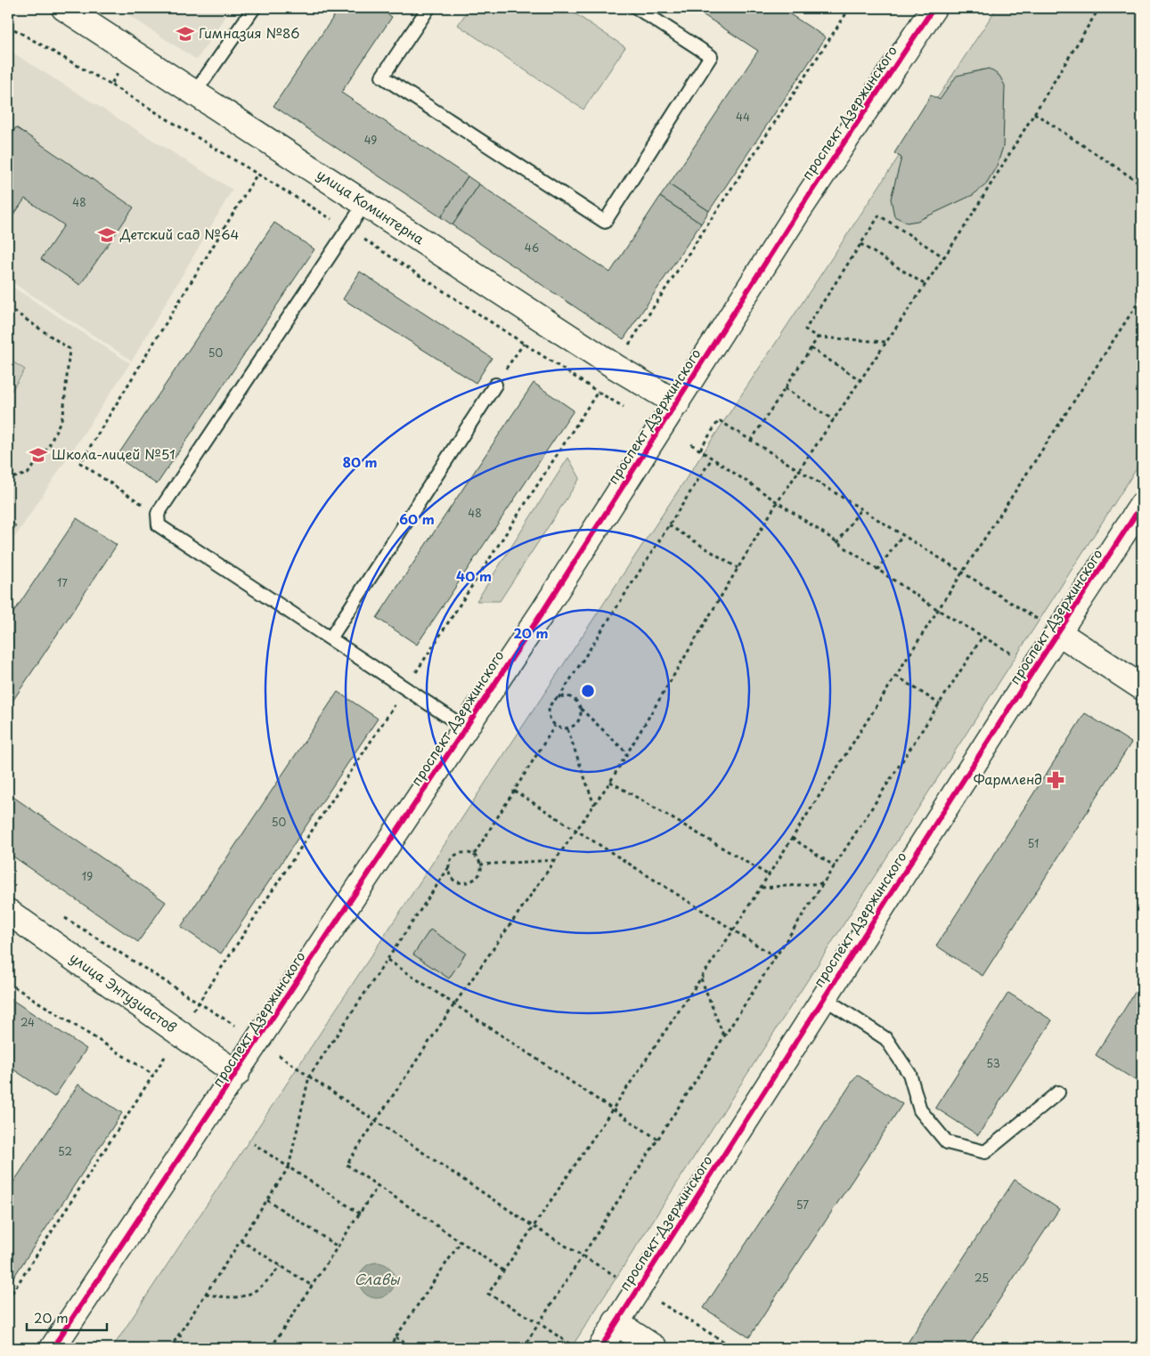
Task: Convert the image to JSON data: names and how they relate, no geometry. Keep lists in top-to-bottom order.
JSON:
{
  "streets": {
    "street": ["проспект Дзержинского", "улица Коминтерна", "улица Энтузиастов"]
  },
  "crossings": [
    ["проспект Дзержинского", "улица Коминтерна"],
    ["проспект Дзержинского", "улица Энтузиастов"]
  ],
  "water": ["Славы"],
  "places": {
    "school or university": ["Гимназия №86", "Детский сад №64", "Школа-лицей №51"],
    "pharmacy": ["Фармленд"]
  },
  "house_numbers": [
    "44",
    "49",
    "48",
    "46",
    "50",
    "48",
    "17",
    "50",
    "51",
    "19",
    "24",
    "53",
    "52",
    "57",
    "25"
  ],
  "scale_bar": "20 m",
  "rings": [
    "80 m",
    "60 m",
    "40 m",
    "20 m"
  ]
}
